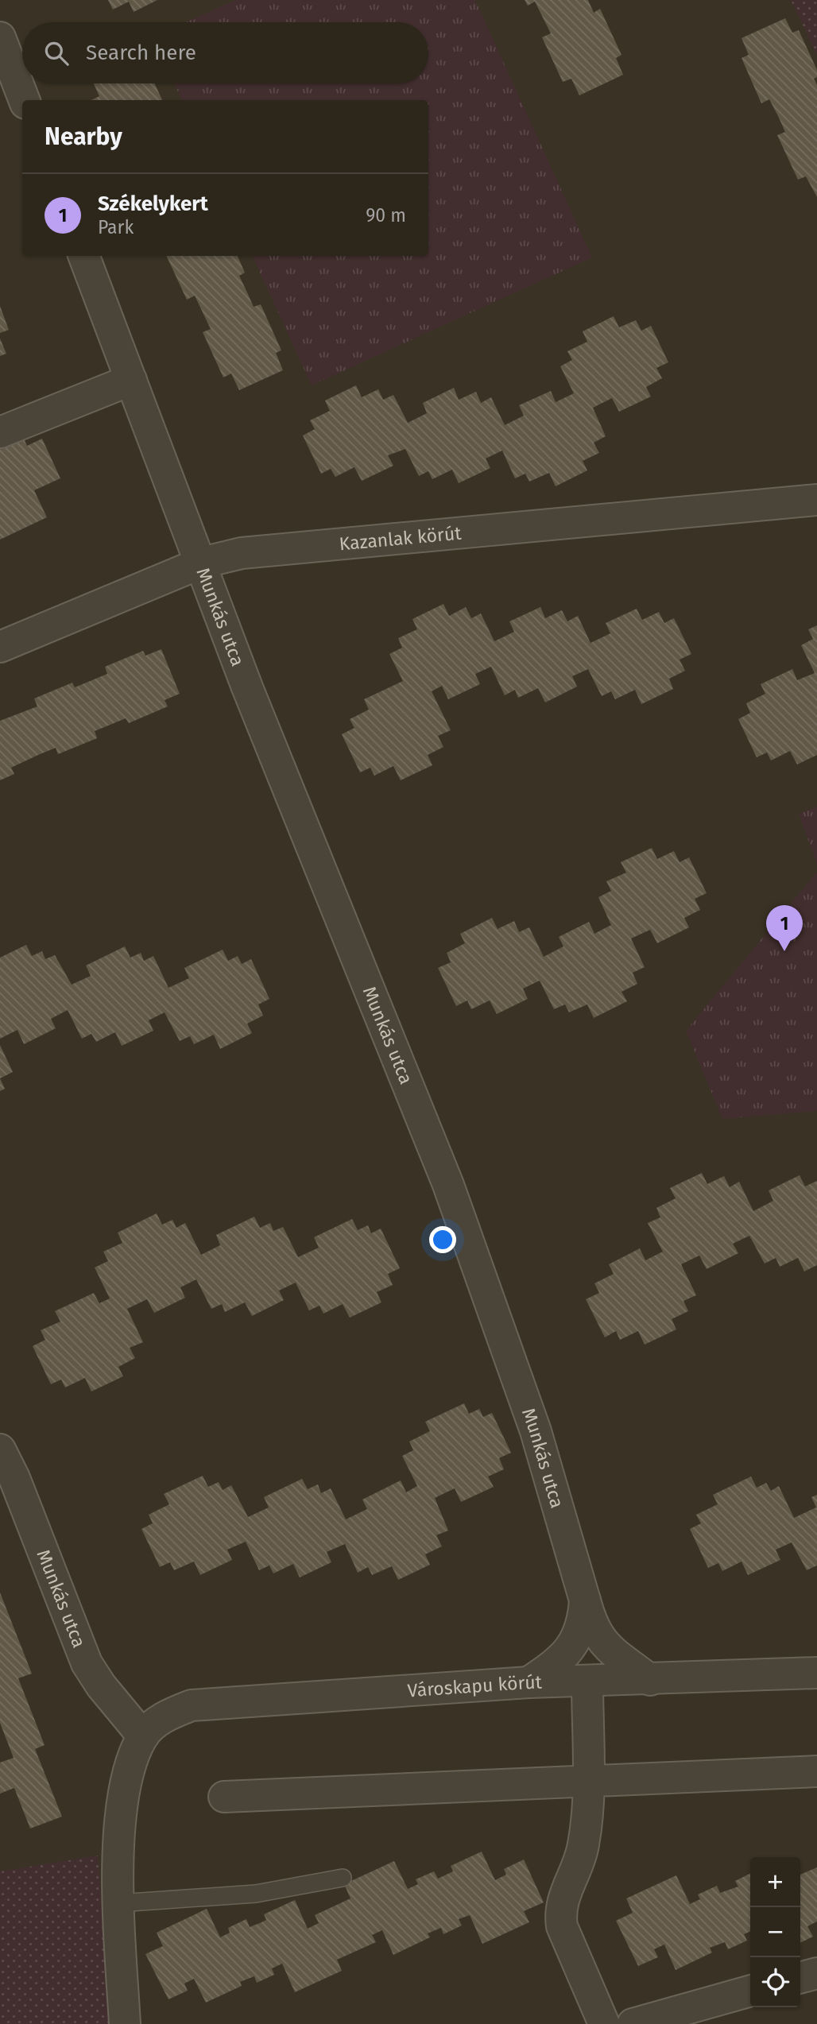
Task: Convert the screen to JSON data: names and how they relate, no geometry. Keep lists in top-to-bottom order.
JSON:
{
  "streets": {
    "street": ["Kazanlak körút", "Munkás utca", "Városkapu körút"]
  },
  "crossings": [
    ["Kazanlak körút", "Munkás utca"],
    ["Munkás utca", "Városkapu körút"]
  ],
  "page": {
    "search": "Search here",
    "heading": "Nearby",
    "list": [
      {
        "mark": "1",
        "name": "Székelykert",
        "note": "Park",
        "value": "90 m"
      }
    ],
    "pins": "1",
    "map_buttons": ["+", "−"]
  }
}
